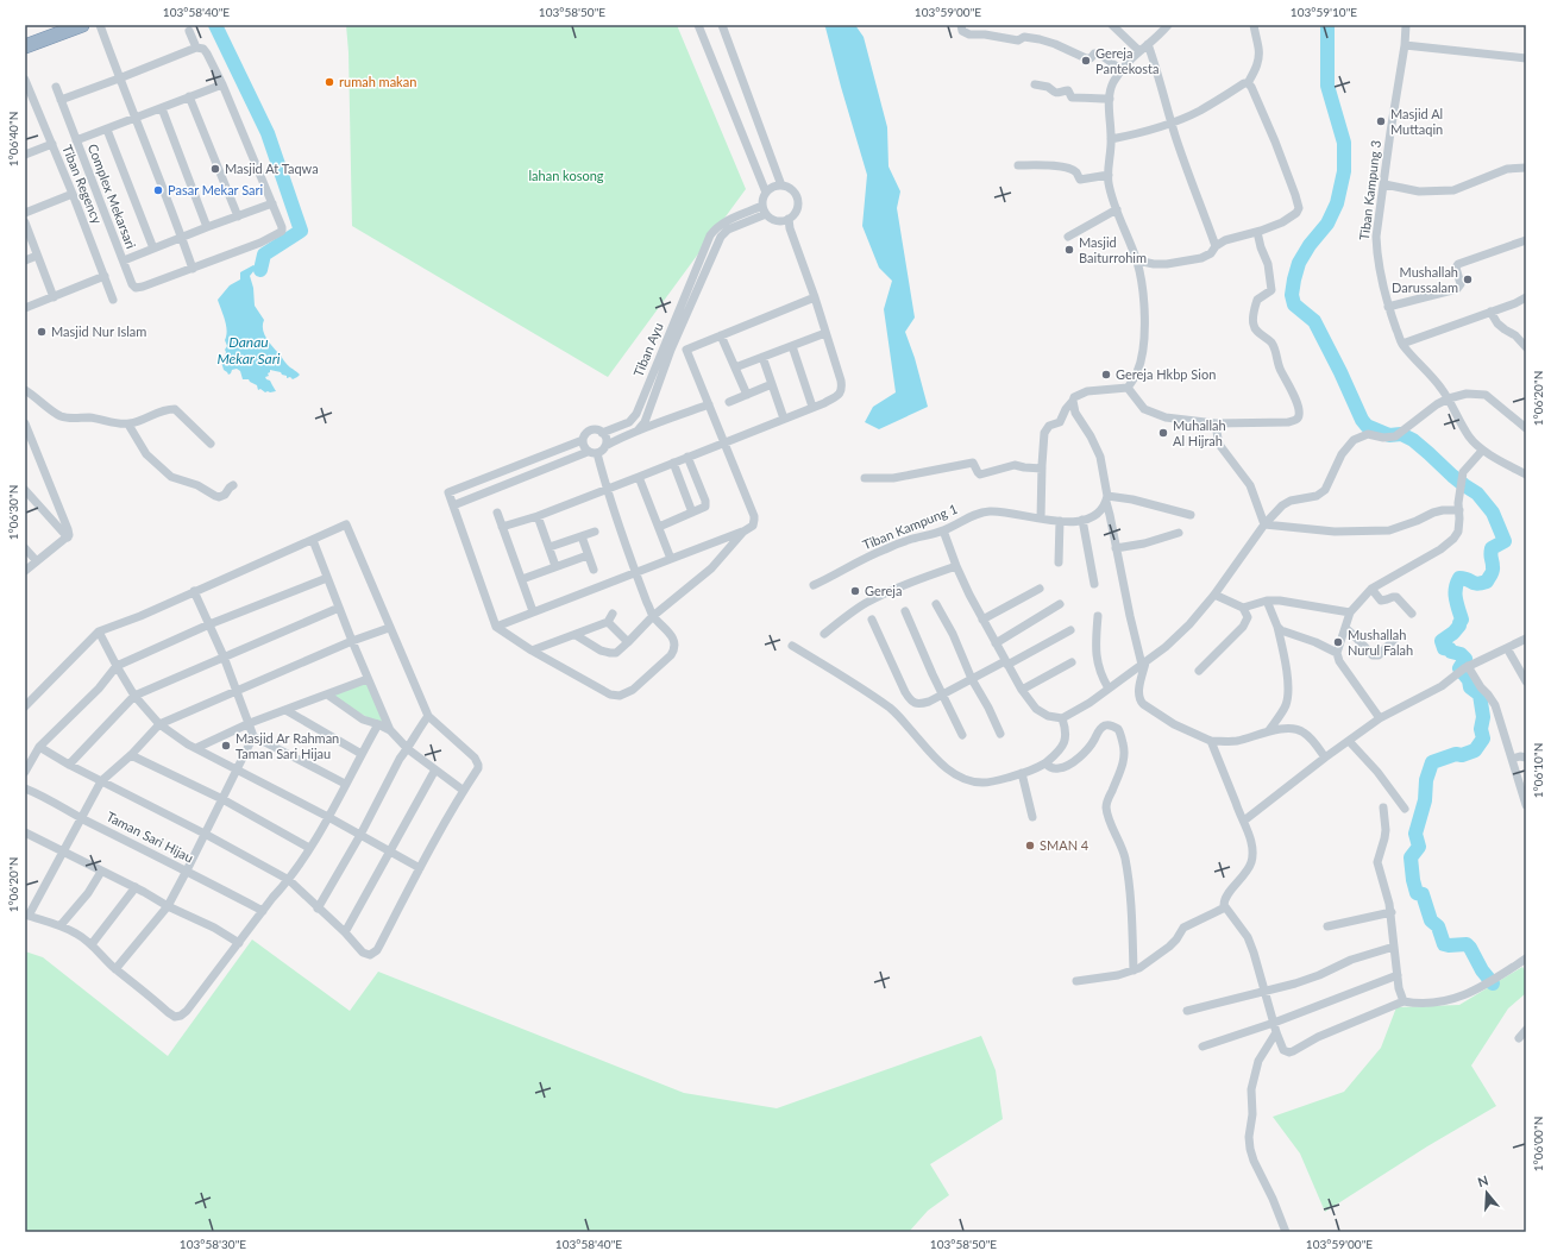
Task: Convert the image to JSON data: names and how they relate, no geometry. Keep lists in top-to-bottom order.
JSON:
{
  "streets": {
    "street": [
      "Tiban Regency",
      "Tiban Kampung 3",
      "Complex Mekarsari",
      "Tiban Ayu",
      "Tiban Kampung 1",
      "Taman Sari Hijau"
    ]
  },
  "water": ["Danau Mekar Sari"],
  "parks": ["lahan kosong"],
  "places": [
    "Gereja Pantekosta",
    "rumah makan",
    "Masjid Al Muttaqin",
    "Masjid At Taqwa",
    "Pasar Mekar Sari",
    "Masjid Baiturrohim",
    "Mushallah Darussalam",
    "Masjid Nur Islam",
    "Gereja Hkbp Sion",
    "Muhallah Al Hijrah",
    "Gereja",
    "Mushallah Nurul Falah",
    "Masjid Ar Rahman Taman Sari Hijau",
    "SMAN 4"
  ],
  "north": "top",
  "coordinates": [
    "103°58'40\"E",
    "103°58'50\"E",
    "103°59'00\"E",
    "103°59'10\"E",
    "1°06'40\"N",
    "1°06'20\"N",
    "1°06'30\"N",
    "1°06'10\"N",
    "1°06'00\"N",
    "103°58'30\"E"
  ]
}
